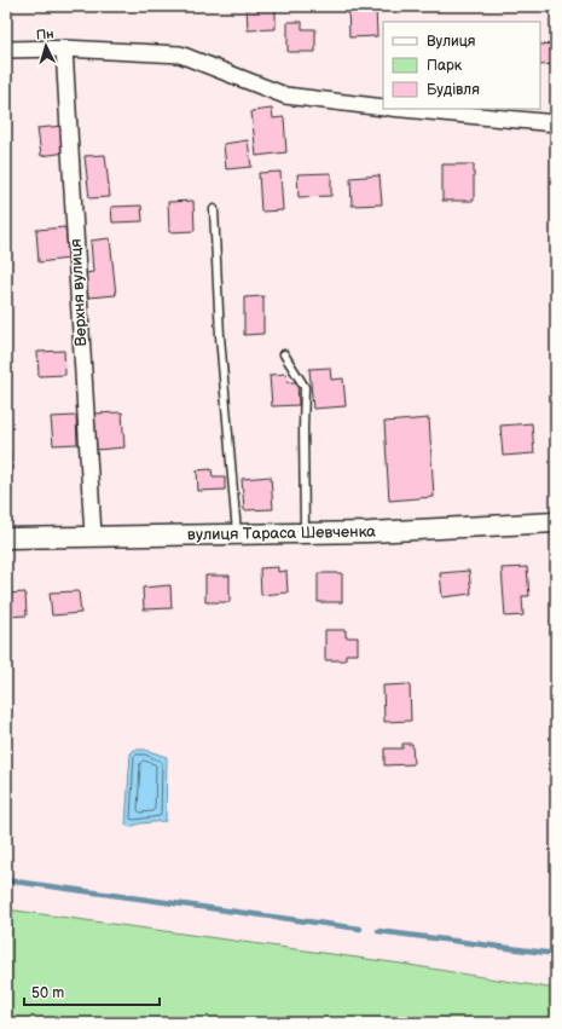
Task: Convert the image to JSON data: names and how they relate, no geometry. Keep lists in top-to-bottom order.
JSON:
{
  "streets": {
    "street": ["Верхня вулиця", "вулиця Тараса Шевченка"]
  },
  "crossings": [
    ["Верхня вулиця", "вулиця Тараса Шевченка"]
  ],
  "legend": ["Вулиця", "Парк", "Будівля"],
  "scale_bar": "50 m",
  "north": "top"
}
